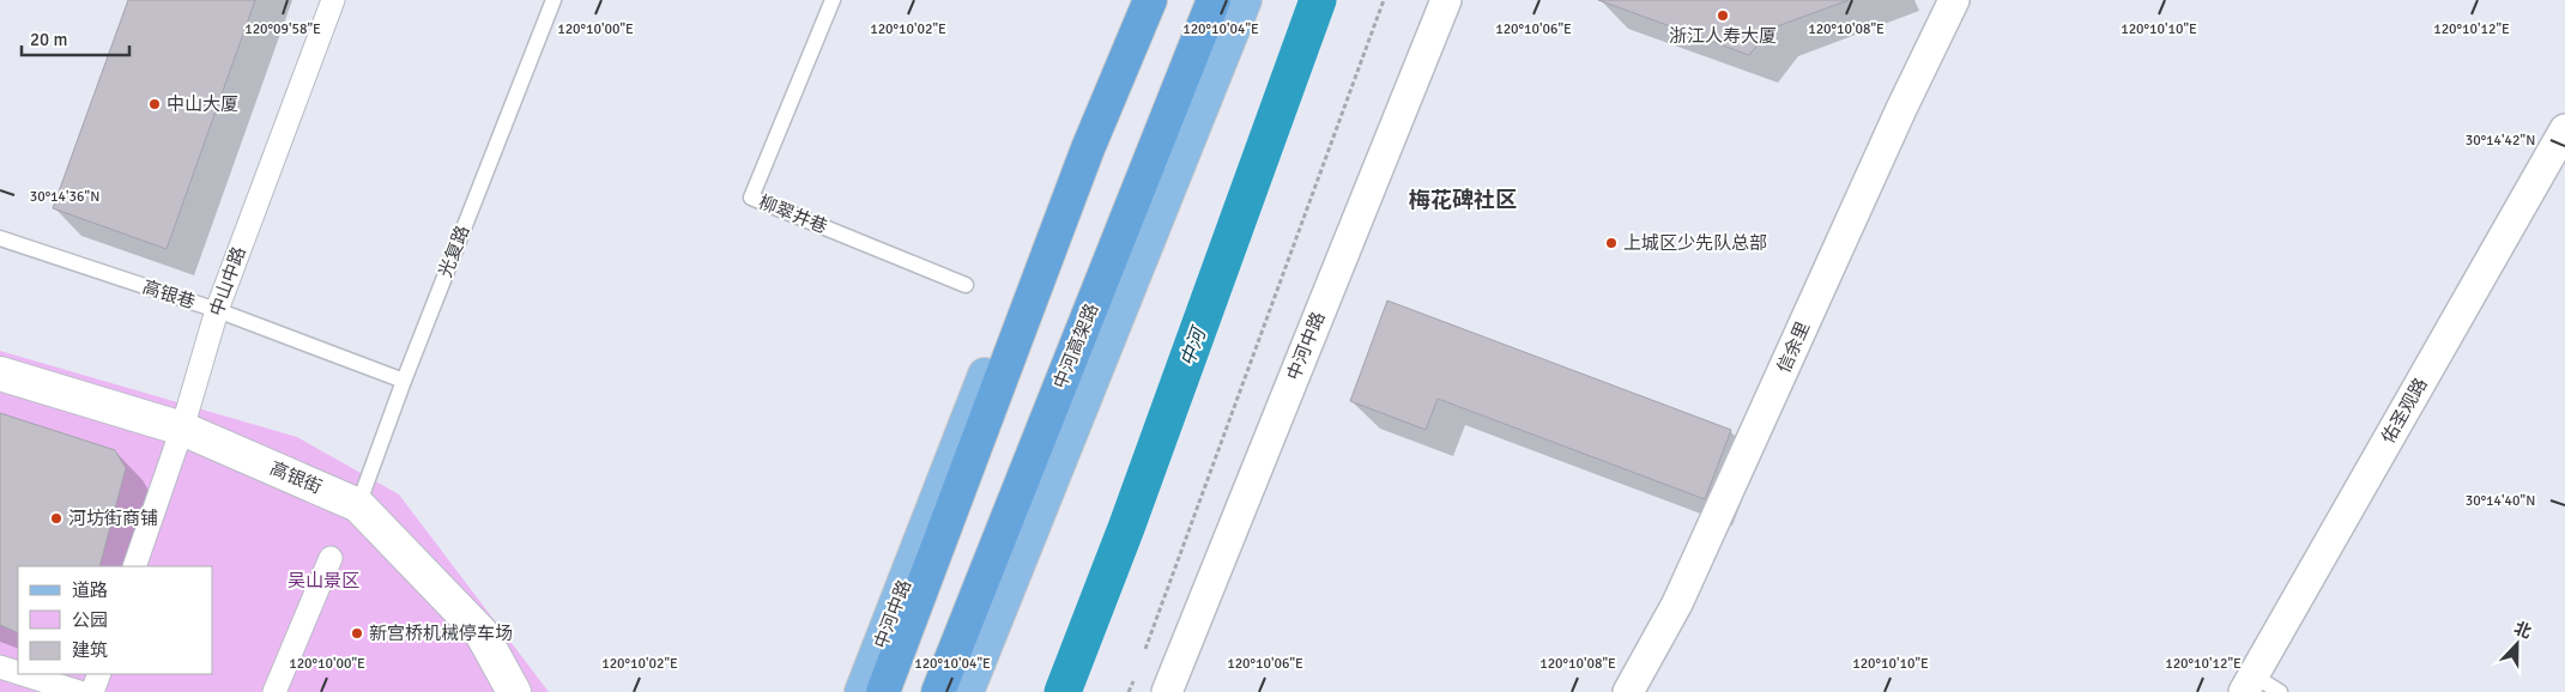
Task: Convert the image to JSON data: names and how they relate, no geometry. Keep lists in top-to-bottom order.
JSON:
{
  "streets": {
    "highway": ["中河高架路"],
    "main road": ["中河中路"],
    "street": [
      "中山中路",
      "信余里",
      "佑圣观路",
      "高银街"
    ],
    "lane": ["柳翠井巷", "光复路", "高银巷"]
  },
  "crossings": [
    ["光复路", "高银巷"],
    ["光复路", "高银街"],
    ["中山中路", "高银巷"],
    ["中山中路", "高银街"]
  ],
  "districts": ["梅花碑社区"],
  "water": ["中河"],
  "parks": ["吴山景区"],
  "places": [
    "浙江人寿大厦",
    "中山大厦",
    "上城区少先队总部",
    "河坊街商铺",
    "新宫桥机械停车场"
  ],
  "legend": ["道路", "公园", "建筑"],
  "scale_bar": "20 m",
  "north": "top",
  "coordinates": [
    "120°10'02\"E",
    "120°10'12\"E",
    "120°09'58\"E",
    "120°10'00\"E",
    "120°10'04\"E",
    "120°10'06\"E",
    "120°10'08\"E",
    "120°10'10\"E",
    "30°14'42\"N",
    "30°14'36\"N",
    "30°14'40\"N"
  ]
}
